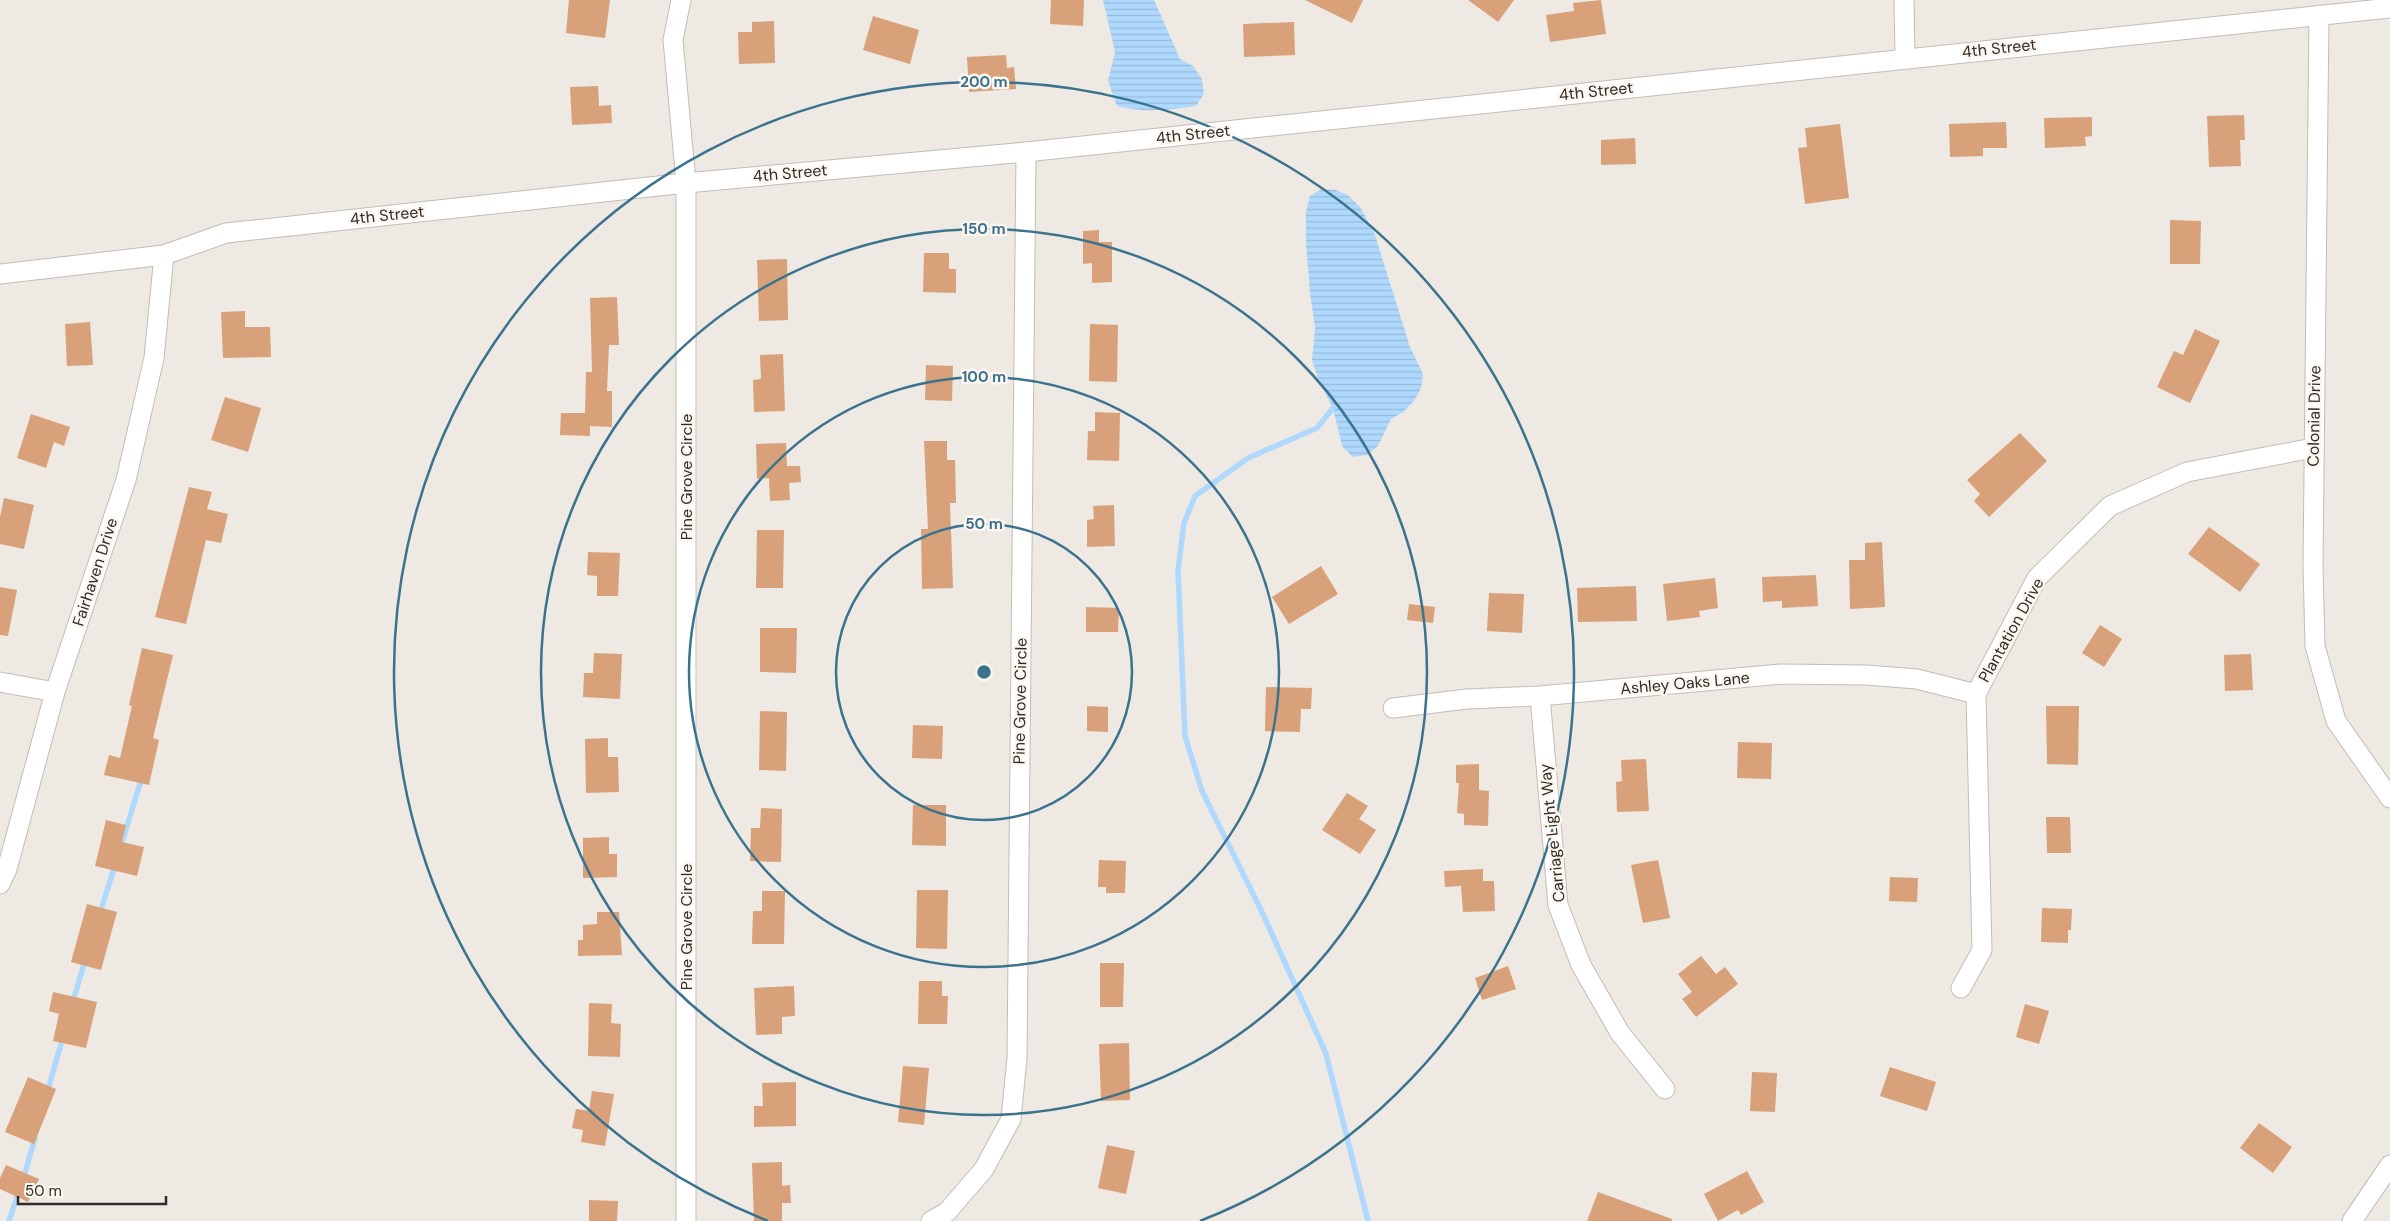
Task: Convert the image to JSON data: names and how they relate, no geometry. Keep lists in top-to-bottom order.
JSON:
{
  "streets": {
    "street": [
      "4th Street",
      "Colonial Drive",
      "Pine Grove Circle",
      "Fairhaven Drive",
      "Plantation Drive",
      "Ashley Oaks Lane",
      "Carriage Light Way"
    ]
  },
  "crossings": [
    ["4th Street", "Colonial Drive"],
    ["4th Street", "Pine Grove Circle"],
    ["4th Street", "Fairhaven Drive"],
    ["Colonial Drive", "Plantation Drive"],
    ["Plantation Drive", "Ashley Oaks Lane"],
    ["Ashley Oaks Lane", "Carriage Light Way"]
  ],
  "scale_bar": "50 m",
  "rings": [
    "200 m",
    "150 m",
    "100 m",
    "50 m"
  ]
}
